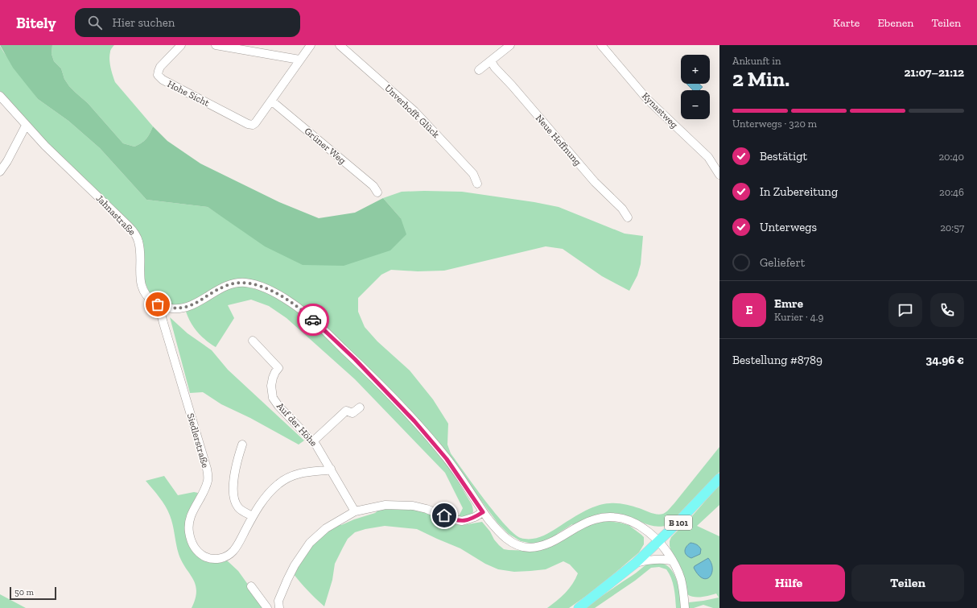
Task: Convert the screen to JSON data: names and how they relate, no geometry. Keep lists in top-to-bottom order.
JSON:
{
  "streets": {
    "main road": ["B 101"],
    "street": [
      "Hohe Sicht",
      "Kynastweg",
      "Unverhofft Glück",
      "Neue Hoffnung",
      "Grüner Weg",
      "Jahnastraße",
      "Auf der Höhe",
      "Siedlerstraße"
    ]
  },
  "crossings": [
    ["Hohe Sicht", "Grüner Weg"],
    ["Jahnastraße", "Siedlerstraße"],
    ["Jahnastraße", "B 101"],
    ["Auf der Höhe", "Siedlerstraße"]
  ],
  "scale_bar": "50 m",
  "page": {
    "header": "Bitely",
    "search": "Hier suchen",
    "nav": ["Karte", "Ebenen", "Teilen"],
    "heading": ["2 Min.", "Ankunft in", "21:07–21:12"],
    "panel": [
      "Emre",
      "Kurier · 4.9",
      "Bestellung #8789",
      "34.96 €"
    ],
    "map_buttons": ["+", "−"],
    "bar": "Unterwegs · 320 m",
    "list": [
      ["Bestätigt", "20:40"],
      ["In Zubereitung", "20:46"],
      ["Unterwegs", "20:57"],
      "Geliefert"
    ],
    "round": "E",
    "buttons": ["Hilfe", "Teilen"],
    "scale": "50 m"
  }
}
